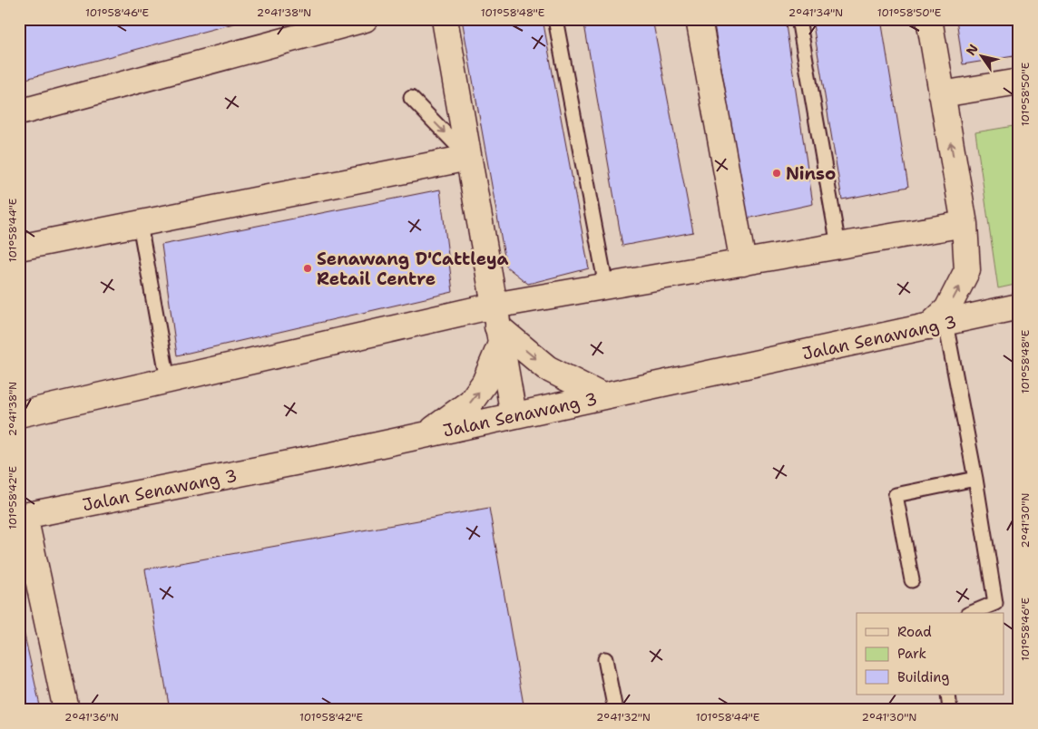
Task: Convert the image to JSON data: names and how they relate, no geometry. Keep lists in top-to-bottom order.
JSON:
{
  "streets": {
    "street": ["Jalan Senawang 3"]
  },
  "places": ["Ninso", "Senawang D'Cattleya Retail Centre"],
  "legend": ["Road", "Park", "Building"],
  "north": "top left",
  "coordinates": [
    "101°58'46\"E",
    "2°41'38\"N",
    "101°58'48\"E",
    "2°41'34\"N",
    "101°58'50\"E",
    "101°58'44\"E",
    "101°58'42\"E",
    "2°41'30\"N",
    "2°41'36\"N",
    "2°41'32\"N"
  ]
}
